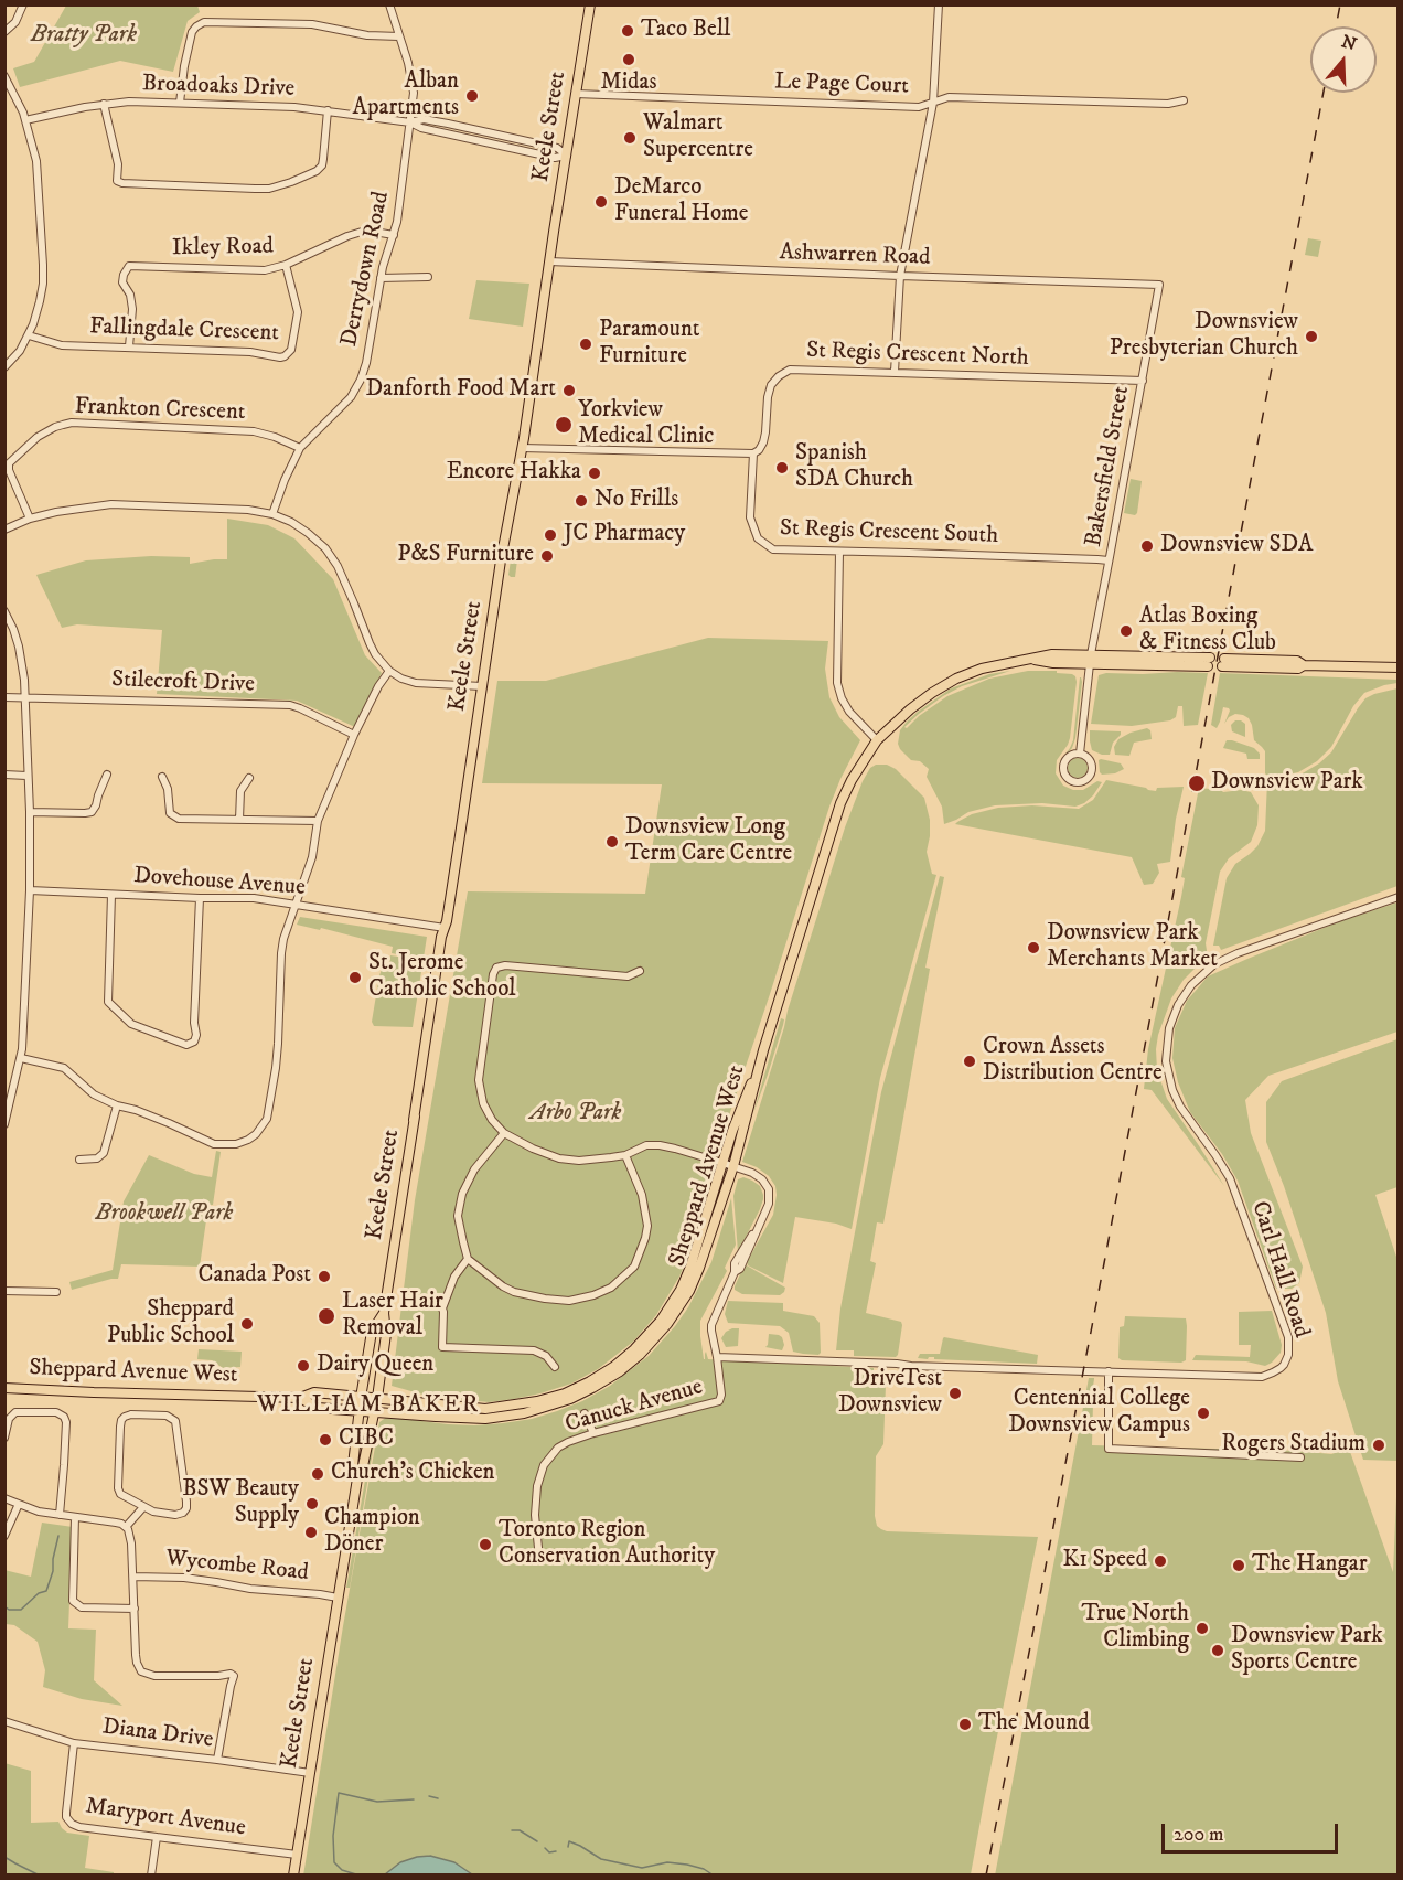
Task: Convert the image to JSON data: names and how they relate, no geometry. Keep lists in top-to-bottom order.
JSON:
{
  "streets": {
    "main road": ["Keele Street", "Sheppard Avenue West"],
    "street": [
      "Le Page Court",
      "Broadoaks Drive",
      "Ikley Road",
      "Ashwarren Road",
      "Derrydown Road",
      "Fallingdale Crescent",
      "St Regis Crescent North",
      "Frankton Crescent",
      "Bakersfield Street",
      "St Regis Crescent South",
      "Stilecroft Drive",
      "Dovehouse Avenue",
      "Carl Hall Road",
      "Canuck Avenue",
      "Wycombe Road",
      "Diana Drive",
      "Maryport Avenue"
    ]
  },
  "crossings": [
    ["Le Page Court", "Keele Street"],
    ["Broadoaks Drive", "Keele Street"],
    ["Broadoaks Drive", "Derrydown Road"],
    ["Keele Street", "Ashwarren Road"],
    ["Keele Street", "Dovehouse Avenue"],
    ["Keele Street", "Sheppard Avenue West"],
    ["Keele Street", "Wycombe Road"],
    ["Keele Street", "Diana Drive"],
    ["Keele Street", "Maryport Avenue"],
    ["Ikley Road", "Derrydown Road"],
    ["Ikley Road", "Fallingdale Crescent"],
    ["Ashwarren Road", "Bakersfield Street"],
    ["Derrydown Road", "Frankton Crescent"],
    ["St Regis Crescent North", "Bakersfield Street"],
    ["St Regis Crescent North", "St Regis Crescent South"],
    ["Bakersfield Street", "St Regis Crescent South"],
    ["Bakersfield Street", "Sheppard Avenue West"],
    ["Carl Hall Road", "Canuck Avenue"],
    ["Diana Drive", "Maryport Avenue"]
  ],
  "districts": ["WILLIAM BAKER"],
  "parks": ["Bratty Park", "Arbo Park", "Brookwell Park"],
  "places": [
    "Taco Bell",
    "Midas",
    "Alban Apartments",
    "Walmart Supercentre",
    "DeMarco Funeral Home",
    "Downsview Presbyterian Church",
    "Paramount Furniture",
    "Danforth Food Mart",
    "Yorkview Medical Clinic",
    "Spanish SDA Church",
    "Encore Hakka",
    "No Frills",
    "JC Pharmacy",
    "Downsview SDA",
    "P&S Furniture",
    "Atlas Boxing & Fitness Club",
    "Downsview Park",
    "Downsview Long Term Care Centre",
    "Downsview Park Merchants Market",
    "St. Jerome Catholic School",
    "Crown Assets Distribution Centre",
    "Canada Post",
    "Laser Hair Removal",
    "Sheppard Public School",
    "Dairy Queen",
    "DriveTest Downsview",
    "Centennial College Downsview Campus",
    "CIBC",
    "Rogers Stadium",
    "Church's Chicken",
    "BSW Beauty Supply",
    "Champion Döner",
    "Toronto Region Conservation Authority",
    "K1 Speed",
    "The Hangar",
    "True North Climbing",
    "Downsview Park Sports Centre",
    "The Mound"
  ],
  "scale_bar": "200 m",
  "north": "top"
}
